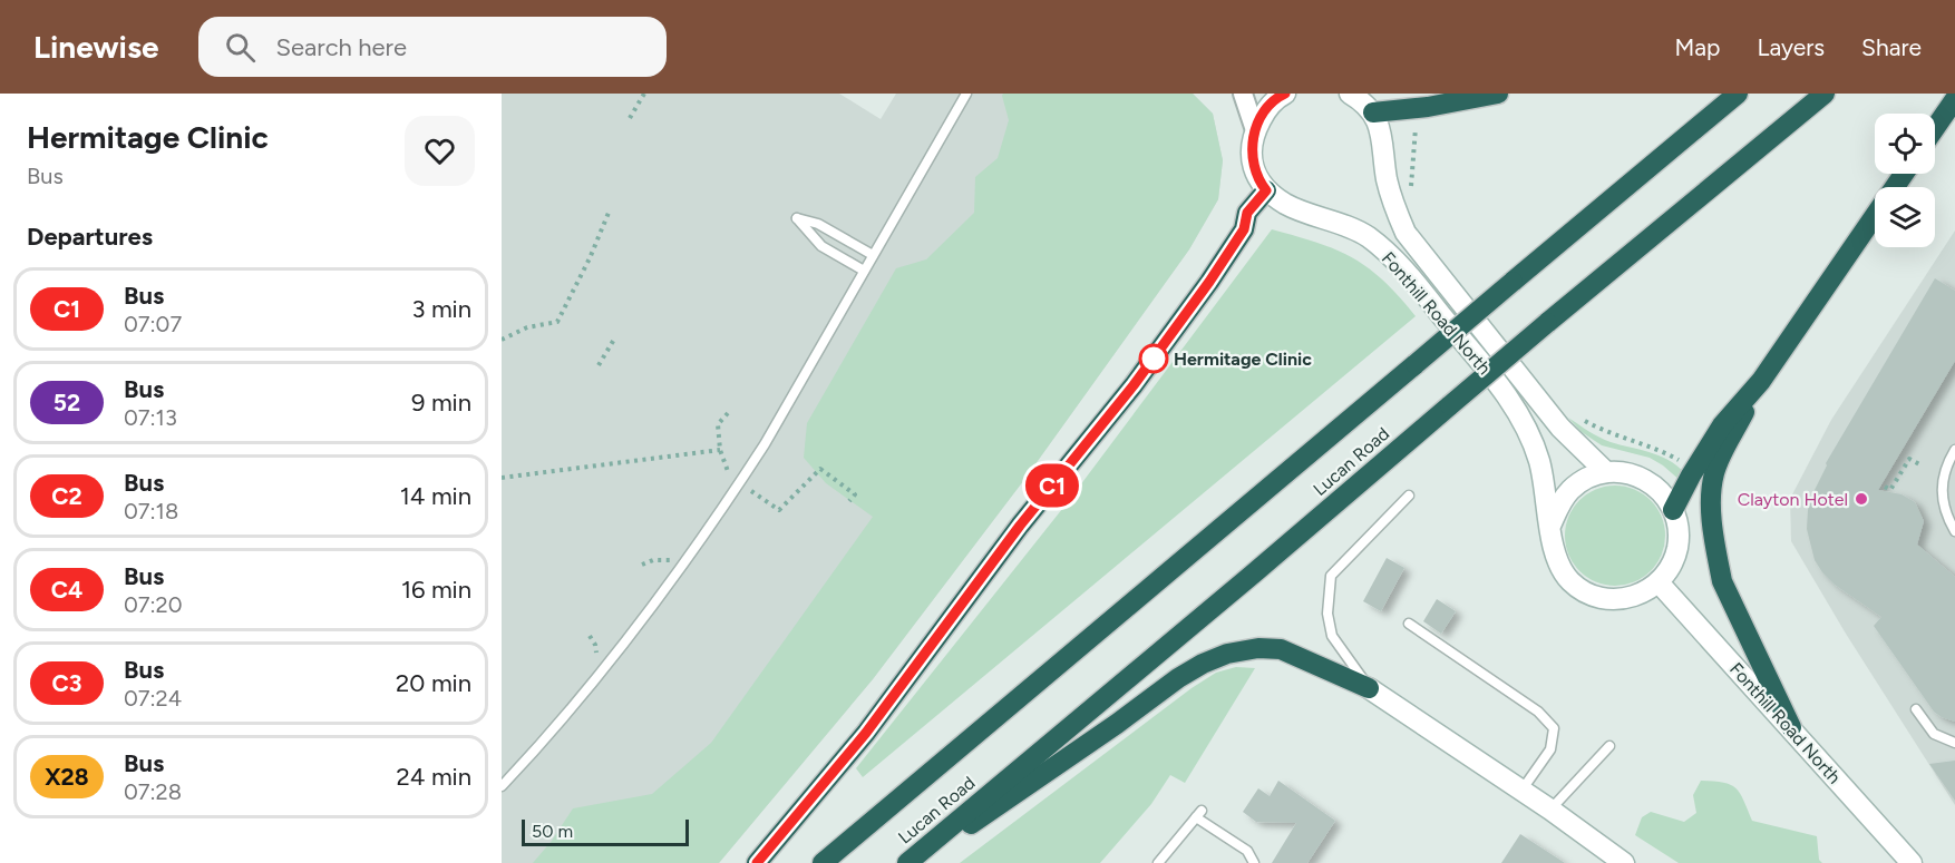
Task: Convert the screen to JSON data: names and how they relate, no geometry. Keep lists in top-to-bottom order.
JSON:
{
  "streets": {
    "highway": ["Lucan Road"],
    "main road": ["Fonthill Road North"]
  },
  "places": ["Hermitage Clinic", "Clayton Hotel"],
  "lines": ["bus line C1"],
  "scale_bar": "50 m",
  "page": {
    "header": "Linewise",
    "search": "Search here",
    "nav": ["Map", "Layers", "Share"],
    "heading": [
      ["Hermitage Clinic", "Bus"],
      "Departures"
    ],
    "on_map": "C1",
    "list": [
      {
        "mark": "C1",
        "name": "Bus",
        "note": "07:07",
        "value": "3 min"
      },
      {
        "mark": "52",
        "name": "Bus",
        "note": "07:13",
        "value": "9 min"
      },
      {
        "mark": "C2",
        "name": "Bus",
        "note": "07:18",
        "value": "14 min"
      },
      {
        "mark": "C4",
        "name": "Bus",
        "note": "07:20",
        "value": "16 min"
      },
      {
        "mark": "C3",
        "name": "Bus",
        "note": "07:24",
        "value": "20 min"
      },
      {
        "mark": "X28",
        "name": "Bus",
        "note": "07:28",
        "value": "24 min"
      }
    ],
    "scale": "50 m"
  }
}
